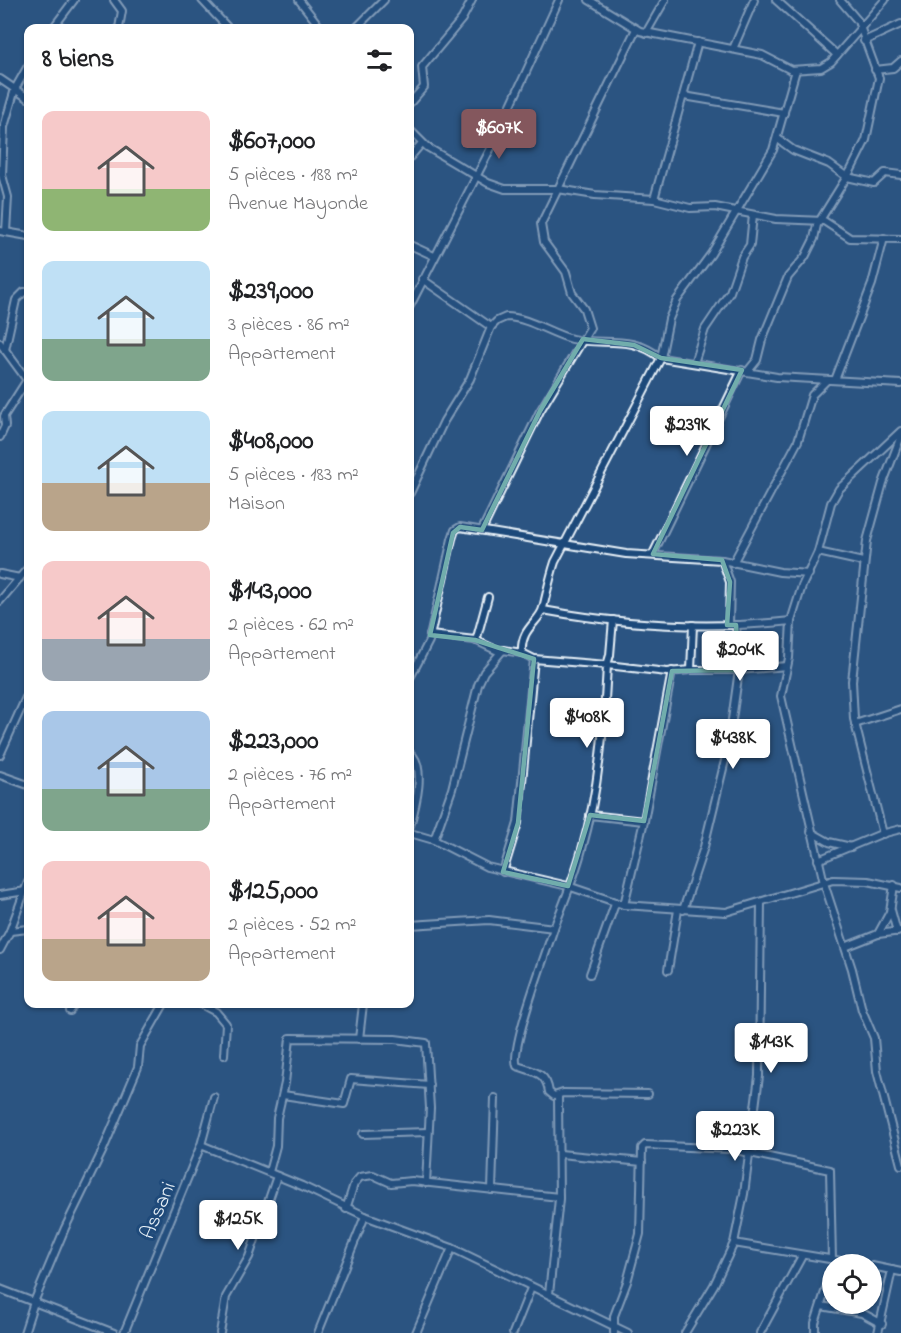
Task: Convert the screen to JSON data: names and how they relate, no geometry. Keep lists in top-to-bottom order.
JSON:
{
  "streets": {
    "street": ["Assani"]
  },
  "page": {
    "heading": "8 biens",
    "list": [
      {
        "name": "$607,000",
        "note": "5 pièces · 188 m² · Avenue Mayonde"
      },
      {
        "name": "$239,000",
        "note": "3 pièces · 86 m² · Appartement"
      },
      {
        "name": "$408,000",
        "note": "5 pièces · 183 m² · Maison"
      },
      {
        "name": "$143,000",
        "note": "2 pièces · 62 m² · Appartement"
      },
      {
        "name": "$223,000",
        "note": "2 pièces · 76 m² · Appartement"
      },
      {
        "name": "$125,000",
        "note": "2 pièces · 52 m² · Appartement"
      }
    ],
    "price": [
      "$607K",
      "$239K",
      "$204K",
      "$408K",
      "$438K",
      "$143K",
      "$223K",
      "$125K"
    ]
  }
}
